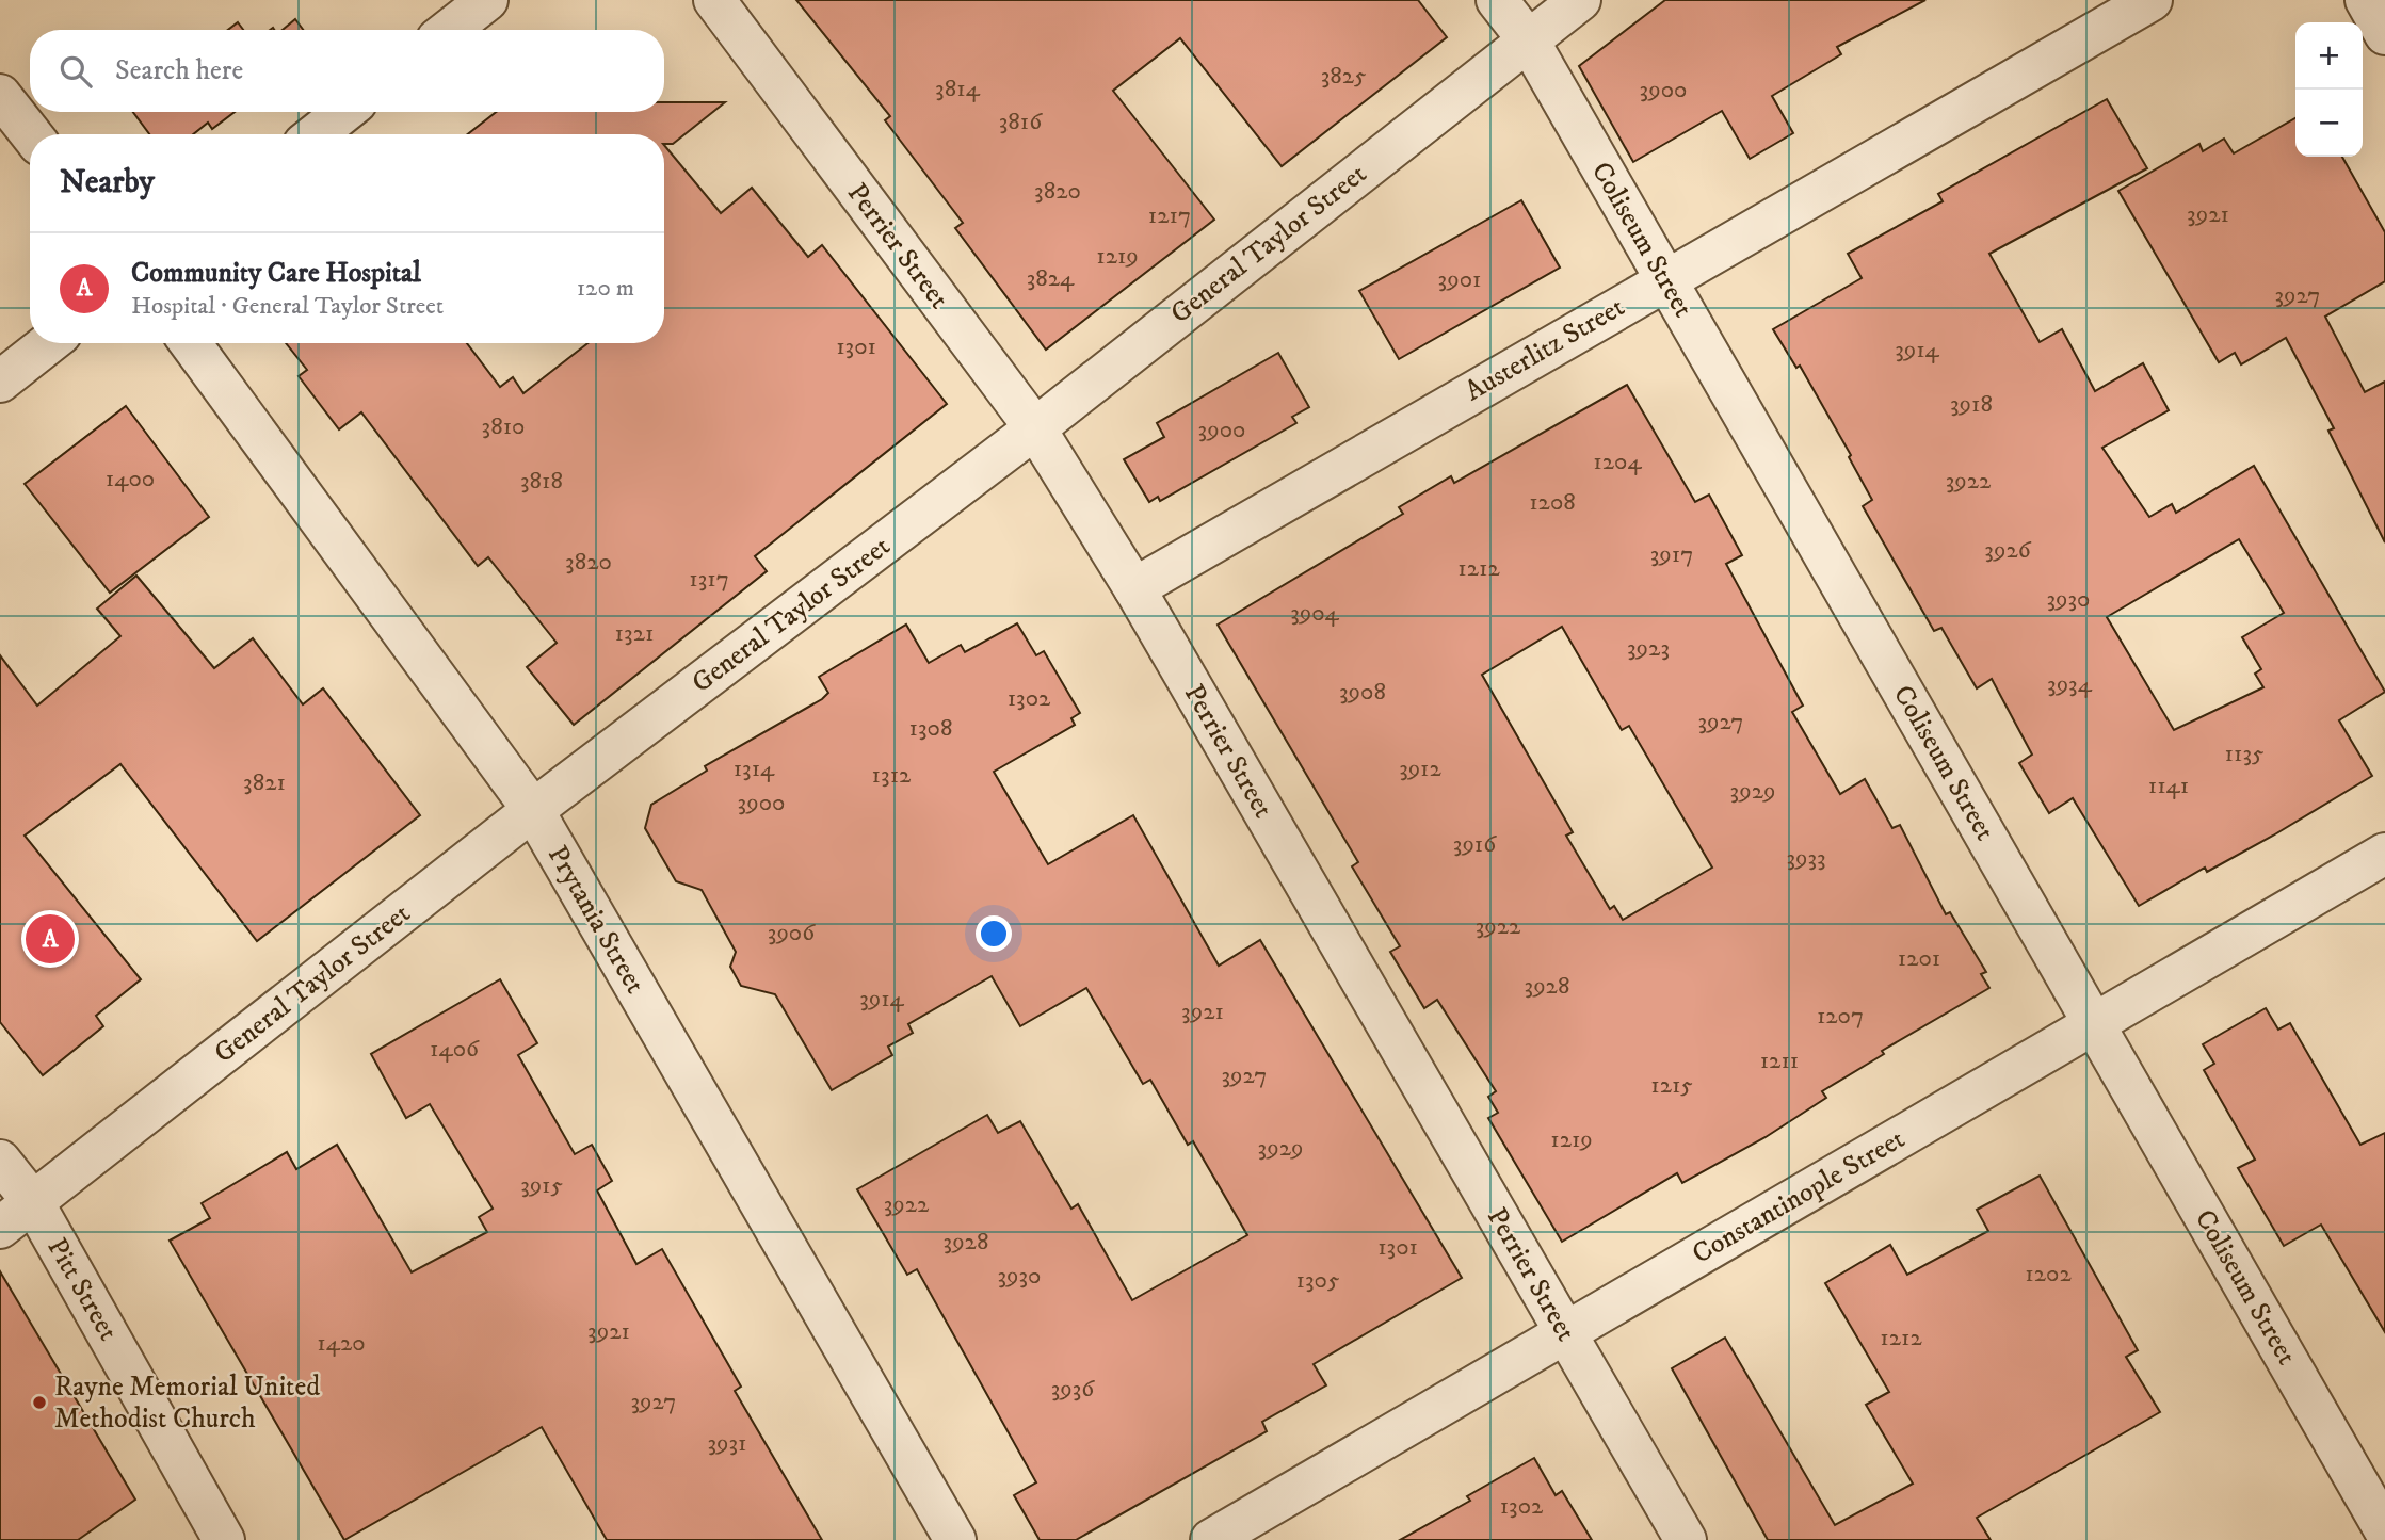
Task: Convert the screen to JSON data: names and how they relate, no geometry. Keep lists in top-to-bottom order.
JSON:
{
  "streets": {
    "street": [
      "Coliseum Street",
      "General Taylor Street",
      "Perrier Street",
      "Austerlitz Street",
      "Prytania Street",
      "Constantinople Street",
      "Pitt Street"
    ]
  },
  "crossings": [
    ["Coliseum Street", "General Taylor Street"],
    ["Coliseum Street", "Austerlitz Street"],
    ["Coliseum Street", "Constantinople Street"],
    ["General Taylor Street", "Perrier Street"],
    ["General Taylor Street", "Prytania Street"],
    ["General Taylor Street", "Pitt Street"],
    ["Perrier Street", "Austerlitz Street"],
    ["Perrier Street", "Constantinople Street"]
  ],
  "places": ["Rayne Memorial United Methodist Church"],
  "house_numbers": [
    "3825",
    "3814",
    "3900",
    "3816",
    "3820",
    "3921",
    "1217",
    "1219",
    "3824",
    "3901",
    "3927",
    "1301",
    "3914",
    "3918",
    "3810",
    "3900",
    "1204",
    "1400",
    "3818",
    "3922",
    "1208",
    "3926",
    "3917",
    "3820",
    "1212",
    "1317",
    "3930",
    "3904",
    "1321",
    "3923",
    "3934",
    "3908",
    "1302",
    "3927",
    "1308",
    "1135",
    "1314",
    "3912",
    "1312",
    "3821",
    "1141",
    "3929",
    "3900",
    "3916",
    "3933",
    "3922",
    "3906",
    "1201",
    "3928",
    "3914",
    "3921",
    "1207",
    "1406",
    "1211",
    "3927",
    "1215",
    "1219",
    "3929",
    "3915",
    "3922",
    "3928",
    "1301",
    "1202",
    "3930",
    "1305",
    "3921",
    "1212",
    "1420",
    "3936",
    "3927",
    "3931",
    "1302"
  ],
  "page": {
    "map_buttons": ["+", "−"],
    "search": "Search here",
    "heading": "Nearby",
    "list": [
      {
        "mark": "A",
        "name": "Community Care Hospital",
        "note": "Hospital · General Taylor Street",
        "value": "120 m"
      }
    ],
    "pins": "A"
  }
}
